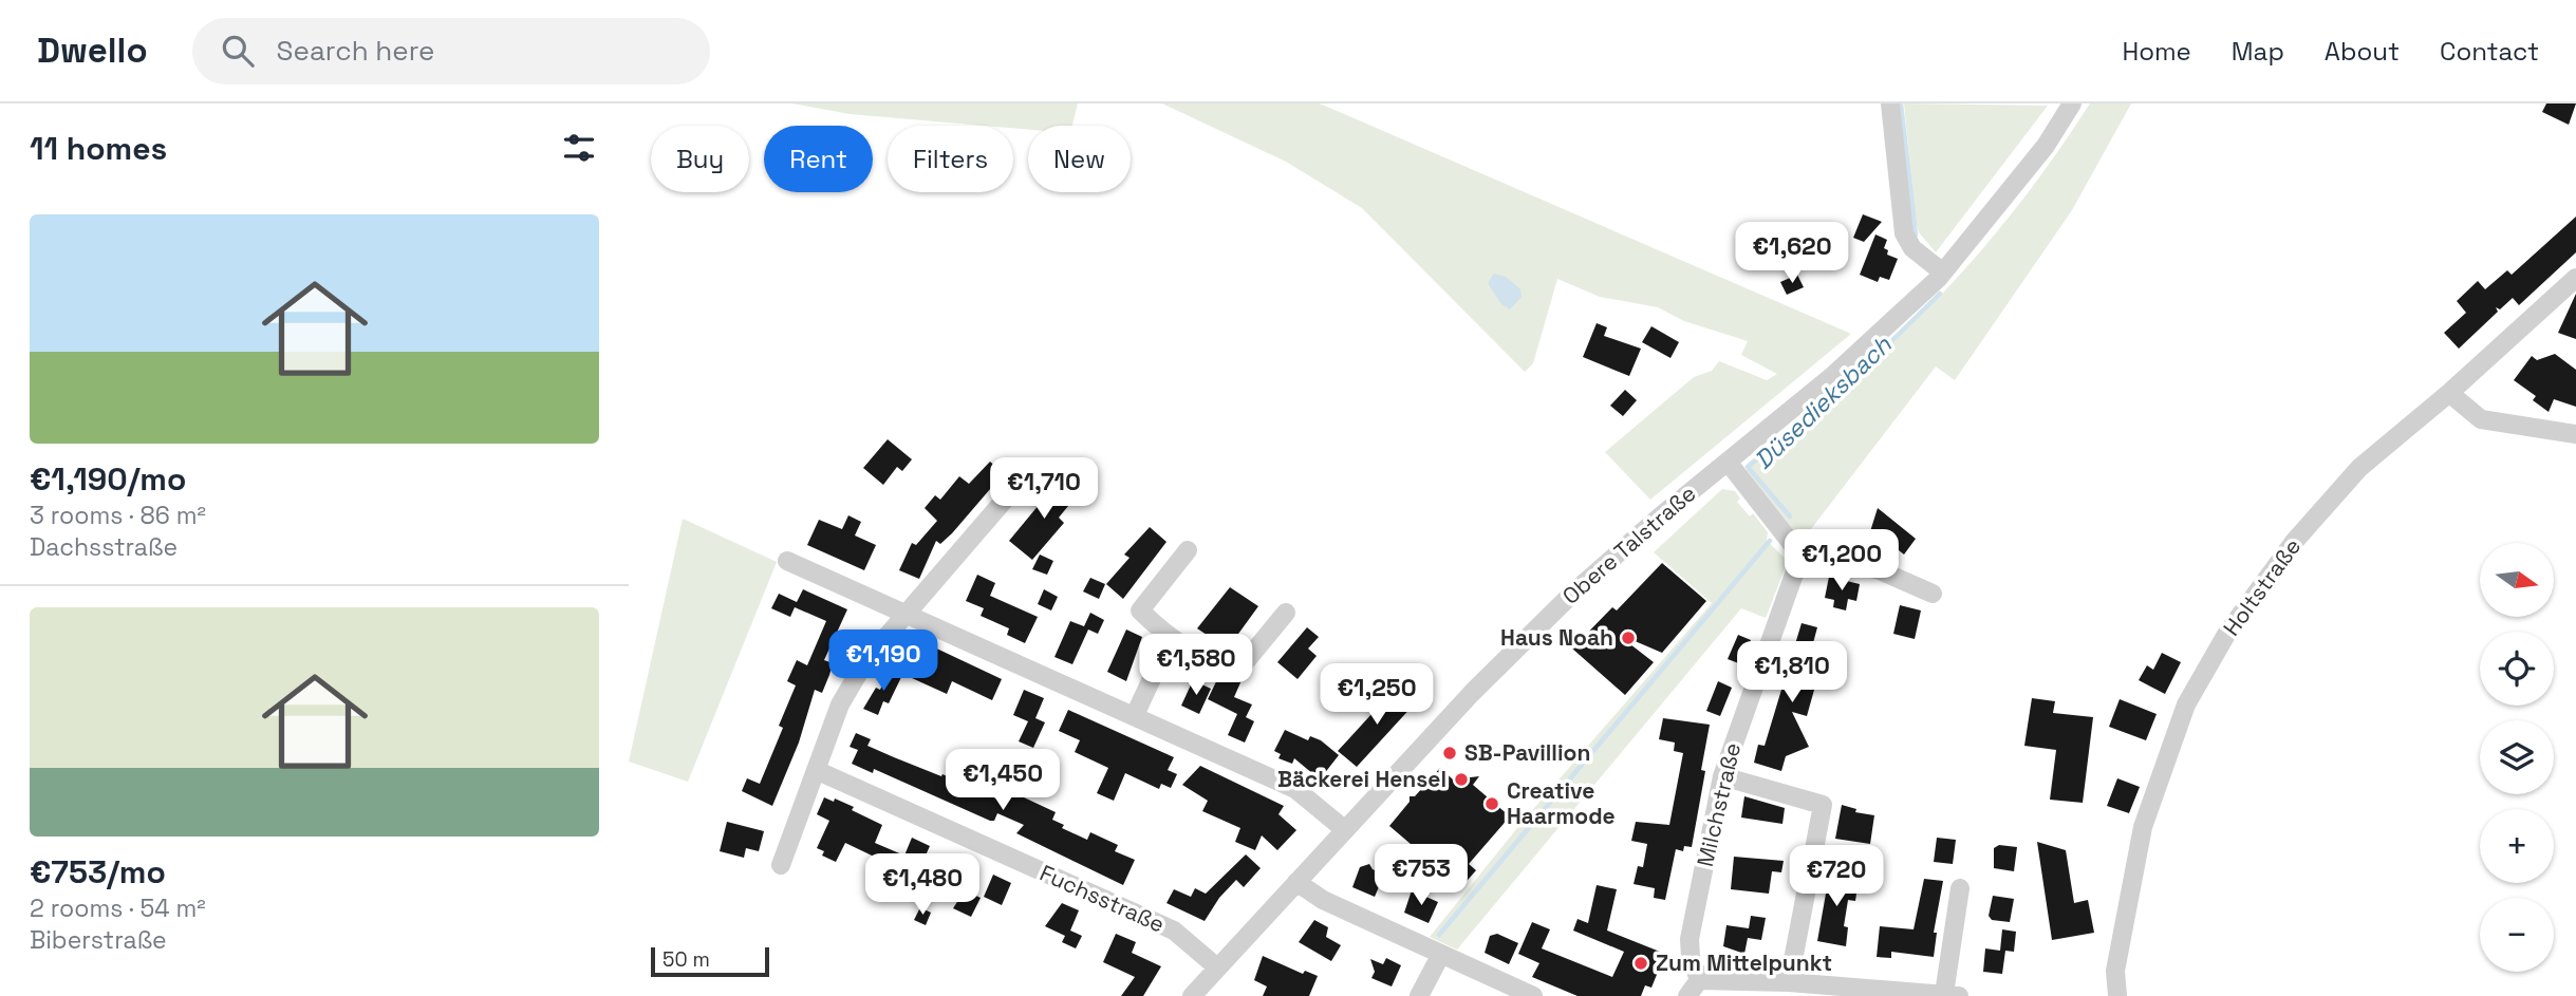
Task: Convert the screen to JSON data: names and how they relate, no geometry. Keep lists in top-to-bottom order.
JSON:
{
  "streets": {
    "street": [
      "Obere Talstraße",
      "Holtstraße",
      "Milchstraße",
      "Fuchsstraße"
    ]
  },
  "crossings": [
    ["Obere Talstraße", "Fuchsstraße"]
  ],
  "water": ["Düsedieksbach"],
  "places": [
    "Haus Noah",
    "SB-Pavillion",
    "Bäckerei Hensel",
    "Creative Haarmode",
    "Zum Mittelpunkt"
  ],
  "scale_bar": "50 m",
  "north": "right",
  "page": {
    "header": "Dwello",
    "search": "Search here",
    "nav": [
      "Home",
      "Map",
      "About",
      "Contact"
    ],
    "heading": "11 homes",
    "chip": [
      "Buy",
      "Rent",
      "Filters",
      "New"
    ],
    "list": [
      {
        "name": "€1,190/mo",
        "note": "3 rooms · 86 m² · Dachsstraße"
      },
      {
        "name": "€753/mo",
        "note": "2 rooms · 54 m² · Biberstraße"
      }
    ],
    "price": [
      "€1,620",
      "€1,710",
      "€1,200",
      "€1,190",
      "€1,580",
      "€1,810",
      "€1,250",
      "€1,450",
      "€753",
      "€720",
      "€1,480"
    ],
    "map_buttons": ["+", "−"],
    "scale": "50 m"
  }
}
